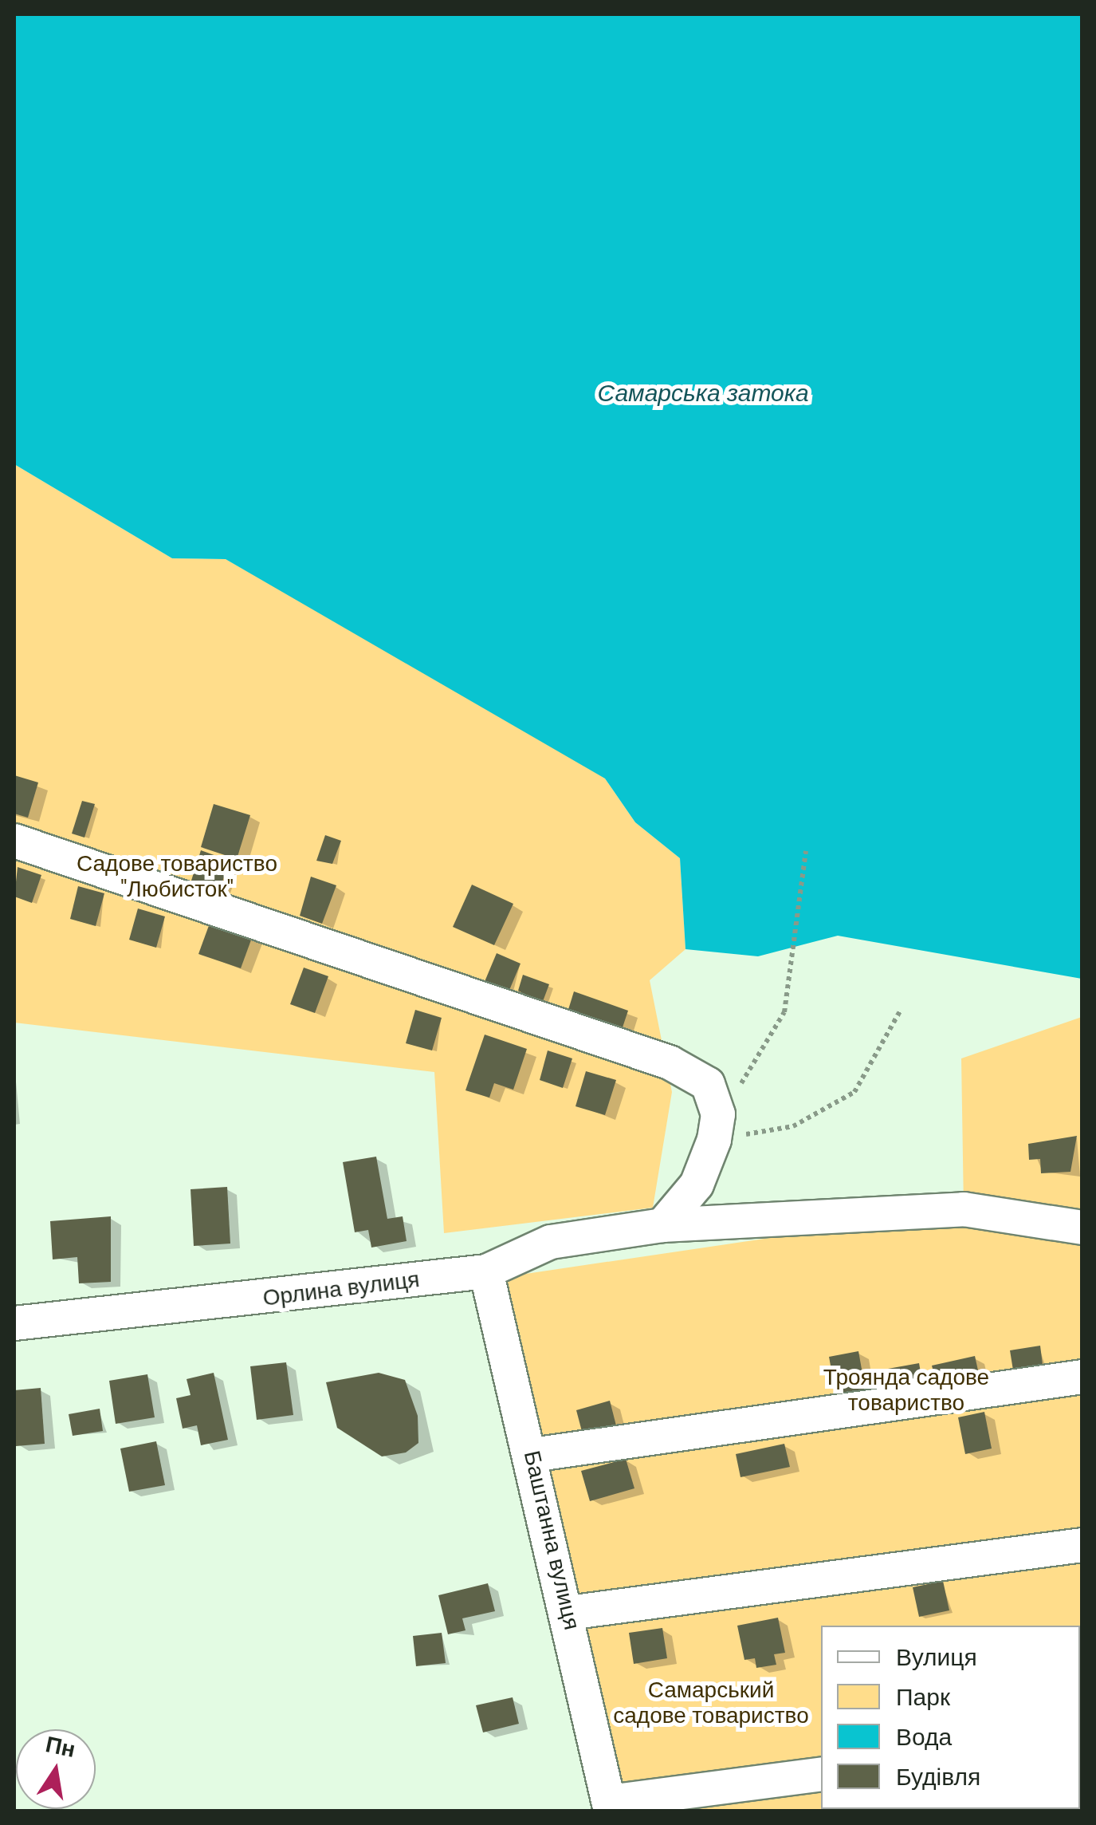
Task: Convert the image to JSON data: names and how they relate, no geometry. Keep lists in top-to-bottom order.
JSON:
{
  "streets": {
    "street": ["Орлина вулиця", "Баштанна вулиця"]
  },
  "crossings": [
    ["Орлина вулиця", "Баштанна вулиця"]
  ],
  "water": ["Самарська затока"],
  "parks": ["Садове товариство \"Любисток\"", "Троянда садове товариство", "Самарський садове товариство"],
  "legend": [
    "Вулиця",
    "Парк",
    "Вода",
    "Будівля"
  ],
  "north": "top"
}
